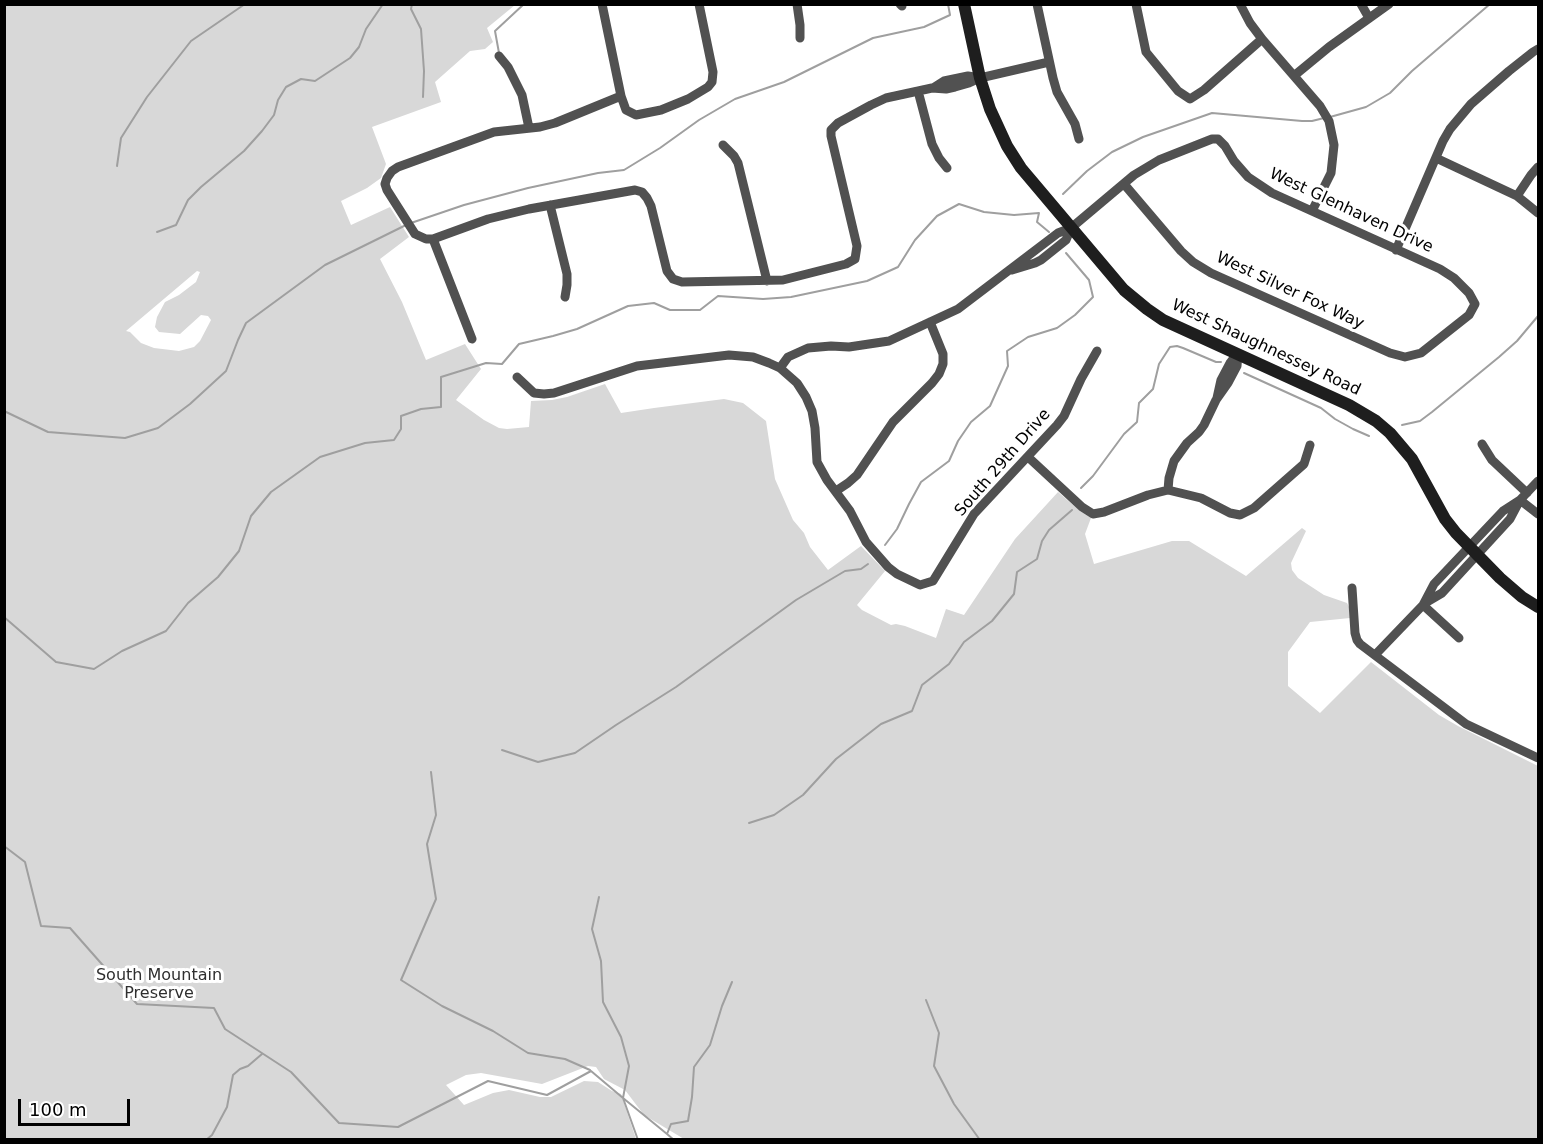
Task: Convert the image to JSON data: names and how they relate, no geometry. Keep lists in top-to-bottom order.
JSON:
{
  "streets": {
    "street": [
      "West Glenhaven Drive",
      "West Silver Fox Way",
      "West Shaughnessey Road",
      "South 29th Drive"
    ]
  },
  "crossings": [
    ["West Glenhaven Drive", "West Silver Fox Way"]
  ],
  "parks": ["South Mountain Preserve"],
  "scale_bar": "100 m"
}
